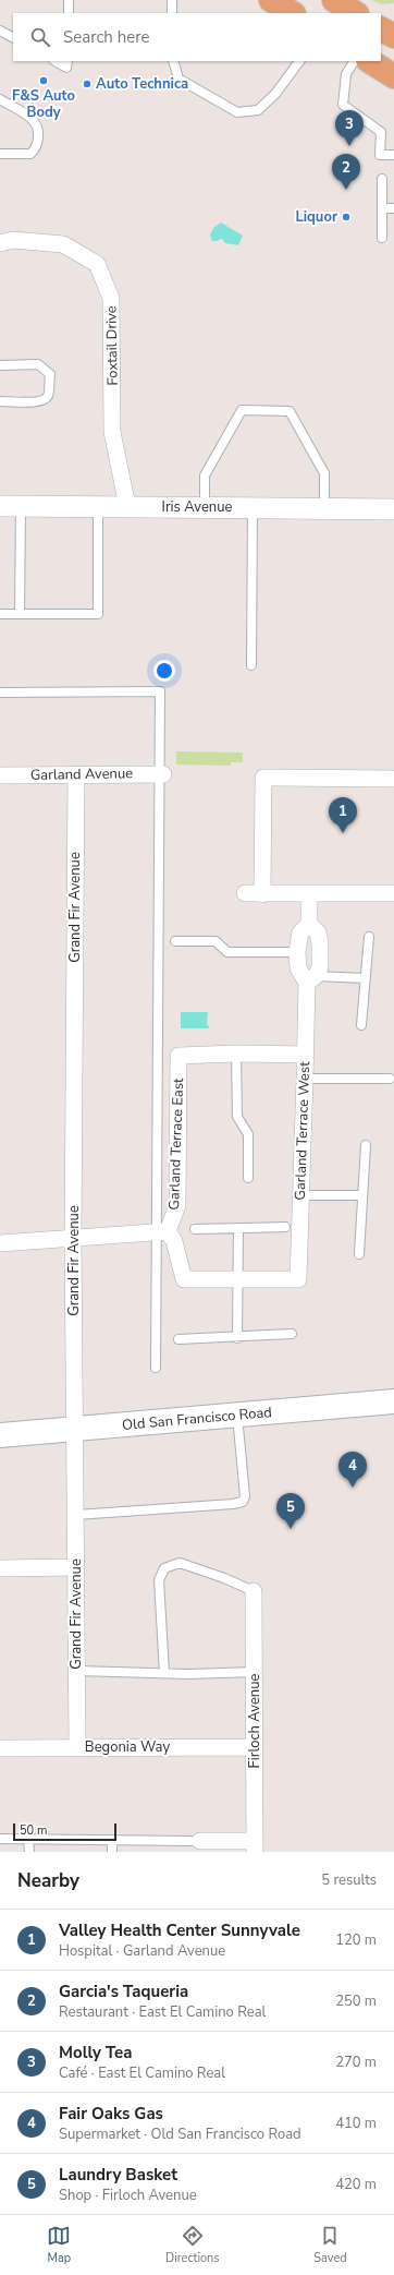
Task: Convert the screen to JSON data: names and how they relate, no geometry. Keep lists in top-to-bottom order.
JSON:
{
  "streets": {
    "main road": ["Old San Francisco Road"],
    "street": [
      "Foxtail Drive",
      "Iris Avenue",
      "Garland Avenue",
      "Grand Fir Avenue",
      "Garland Terrace West",
      "Garland Terrace East",
      "Firloch Avenue",
      "Begonia Way"
    ]
  },
  "crossings": [
    ["Foxtail Drive", "Iris Avenue"],
    ["Garland Avenue", "Grand Fir Avenue"],
    ["Grand Fir Avenue", "Old San Francisco Road"],
    ["Grand Fir Avenue", "Begonia Way"],
    ["Garland Terrace West", "Garland Terrace East"],
    ["Firloch Avenue", "Begonia Way"]
  ],
  "places": ["F&S Auto Body", "Auto Technica", "Liquor"],
  "scale_bar": "50 m",
  "page": {
    "search": "Search here",
    "pins": [
      "3",
      "2",
      "1",
      "4",
      "5"
    ],
    "scale": "50 m",
    "heading": ["Nearby", "5 results"],
    "list": [
      {
        "mark": "1",
        "name": "Valley Health Center Sunnyvale",
        "note": "Hospital · Garland Avenue",
        "value": "120 m"
      },
      {
        "mark": "2",
        "name": "Garcia's Taqueria",
        "note": "Restaurant · East El Camino Real",
        "value": "250 m"
      },
      {
        "mark": "3",
        "name": "Molly Tea",
        "note": "Café · East El Camino Real",
        "value": "270 m"
      },
      {
        "mark": "4",
        "name": "Fair Oaks Gas",
        "note": "Supermarket · Old San Francisco Road",
        "value": "410 m"
      },
      {
        "mark": "5",
        "name": "Laundry Basket",
        "note": "Shop · Firloch Avenue",
        "value": "420 m"
      }
    ],
    "nav": ["Map", "Directions", "Saved"]
  }
}
